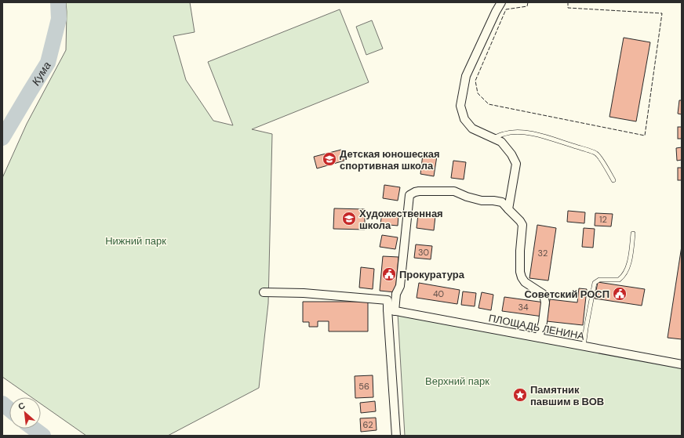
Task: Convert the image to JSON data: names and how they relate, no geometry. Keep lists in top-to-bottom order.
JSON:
{
  "streets": {
    "street": ["ПЛОЩАДЬ ЛЕНИНА"]
  },
  "water": ["Кума"],
  "parks": ["Нижний парк", "Верхний парк"],
  "places": {
    "school or university": ["Детская юношеская спортивная школа", "Художественная школа"],
    "public building": ["Прокуратура", "Советский РОСП"],
    "place": ["Памятник павшим в ВОВ"]
  },
  "house_numbers": [
    "12",
    "30",
    "32",
    "40",
    "34",
    "56",
    "62"
  ],
  "north": "top left"
}
